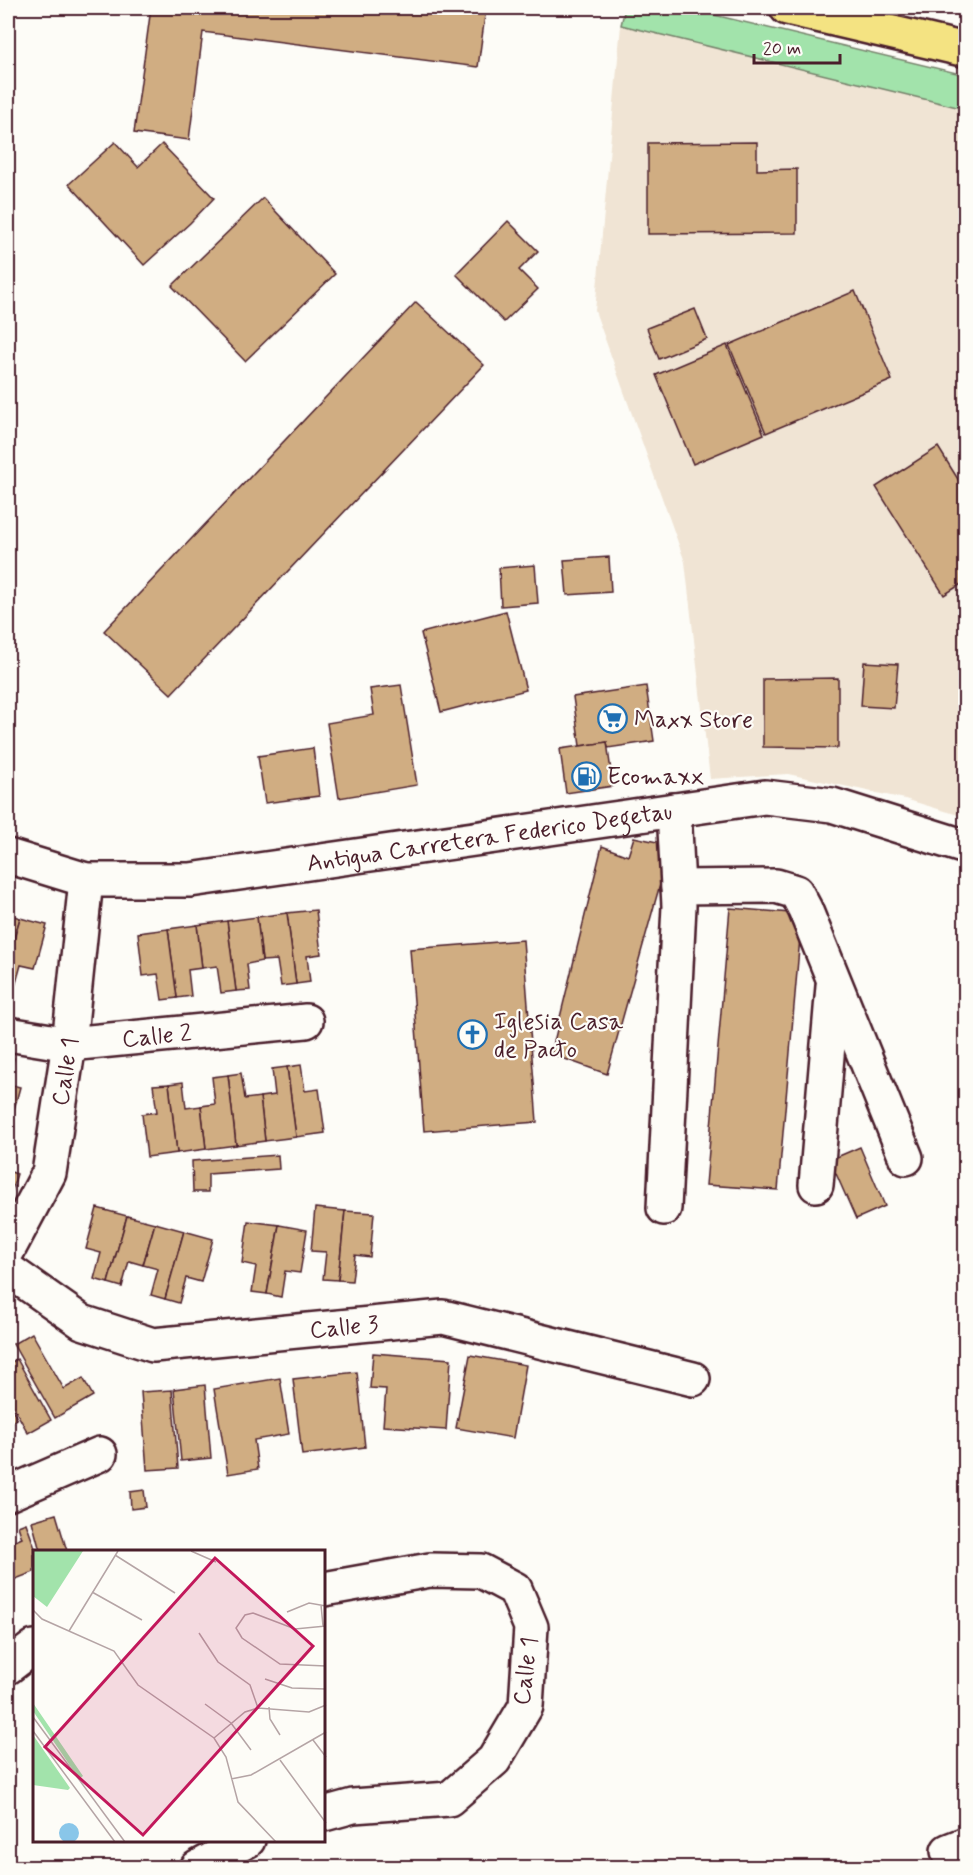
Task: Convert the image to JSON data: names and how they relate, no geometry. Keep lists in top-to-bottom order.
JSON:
{
  "streets": {
    "street": [
      "Antigua Carretera Federico Degetau",
      "Calle 2",
      "Calle 1",
      "Calle 3"
    ]
  },
  "crossings": [
    ["Antigua Carretera Federico Degetau", "Calle 1"],
    ["Calle 2", "Calle 1"]
  ],
  "places": {
    "supermarket": ["Maxx Store"],
    "fuel station": ["Ecomaxx"],
    "church": ["Iglesia Casa de Pacto"]
  },
  "scale_bar": "20 m"
}
